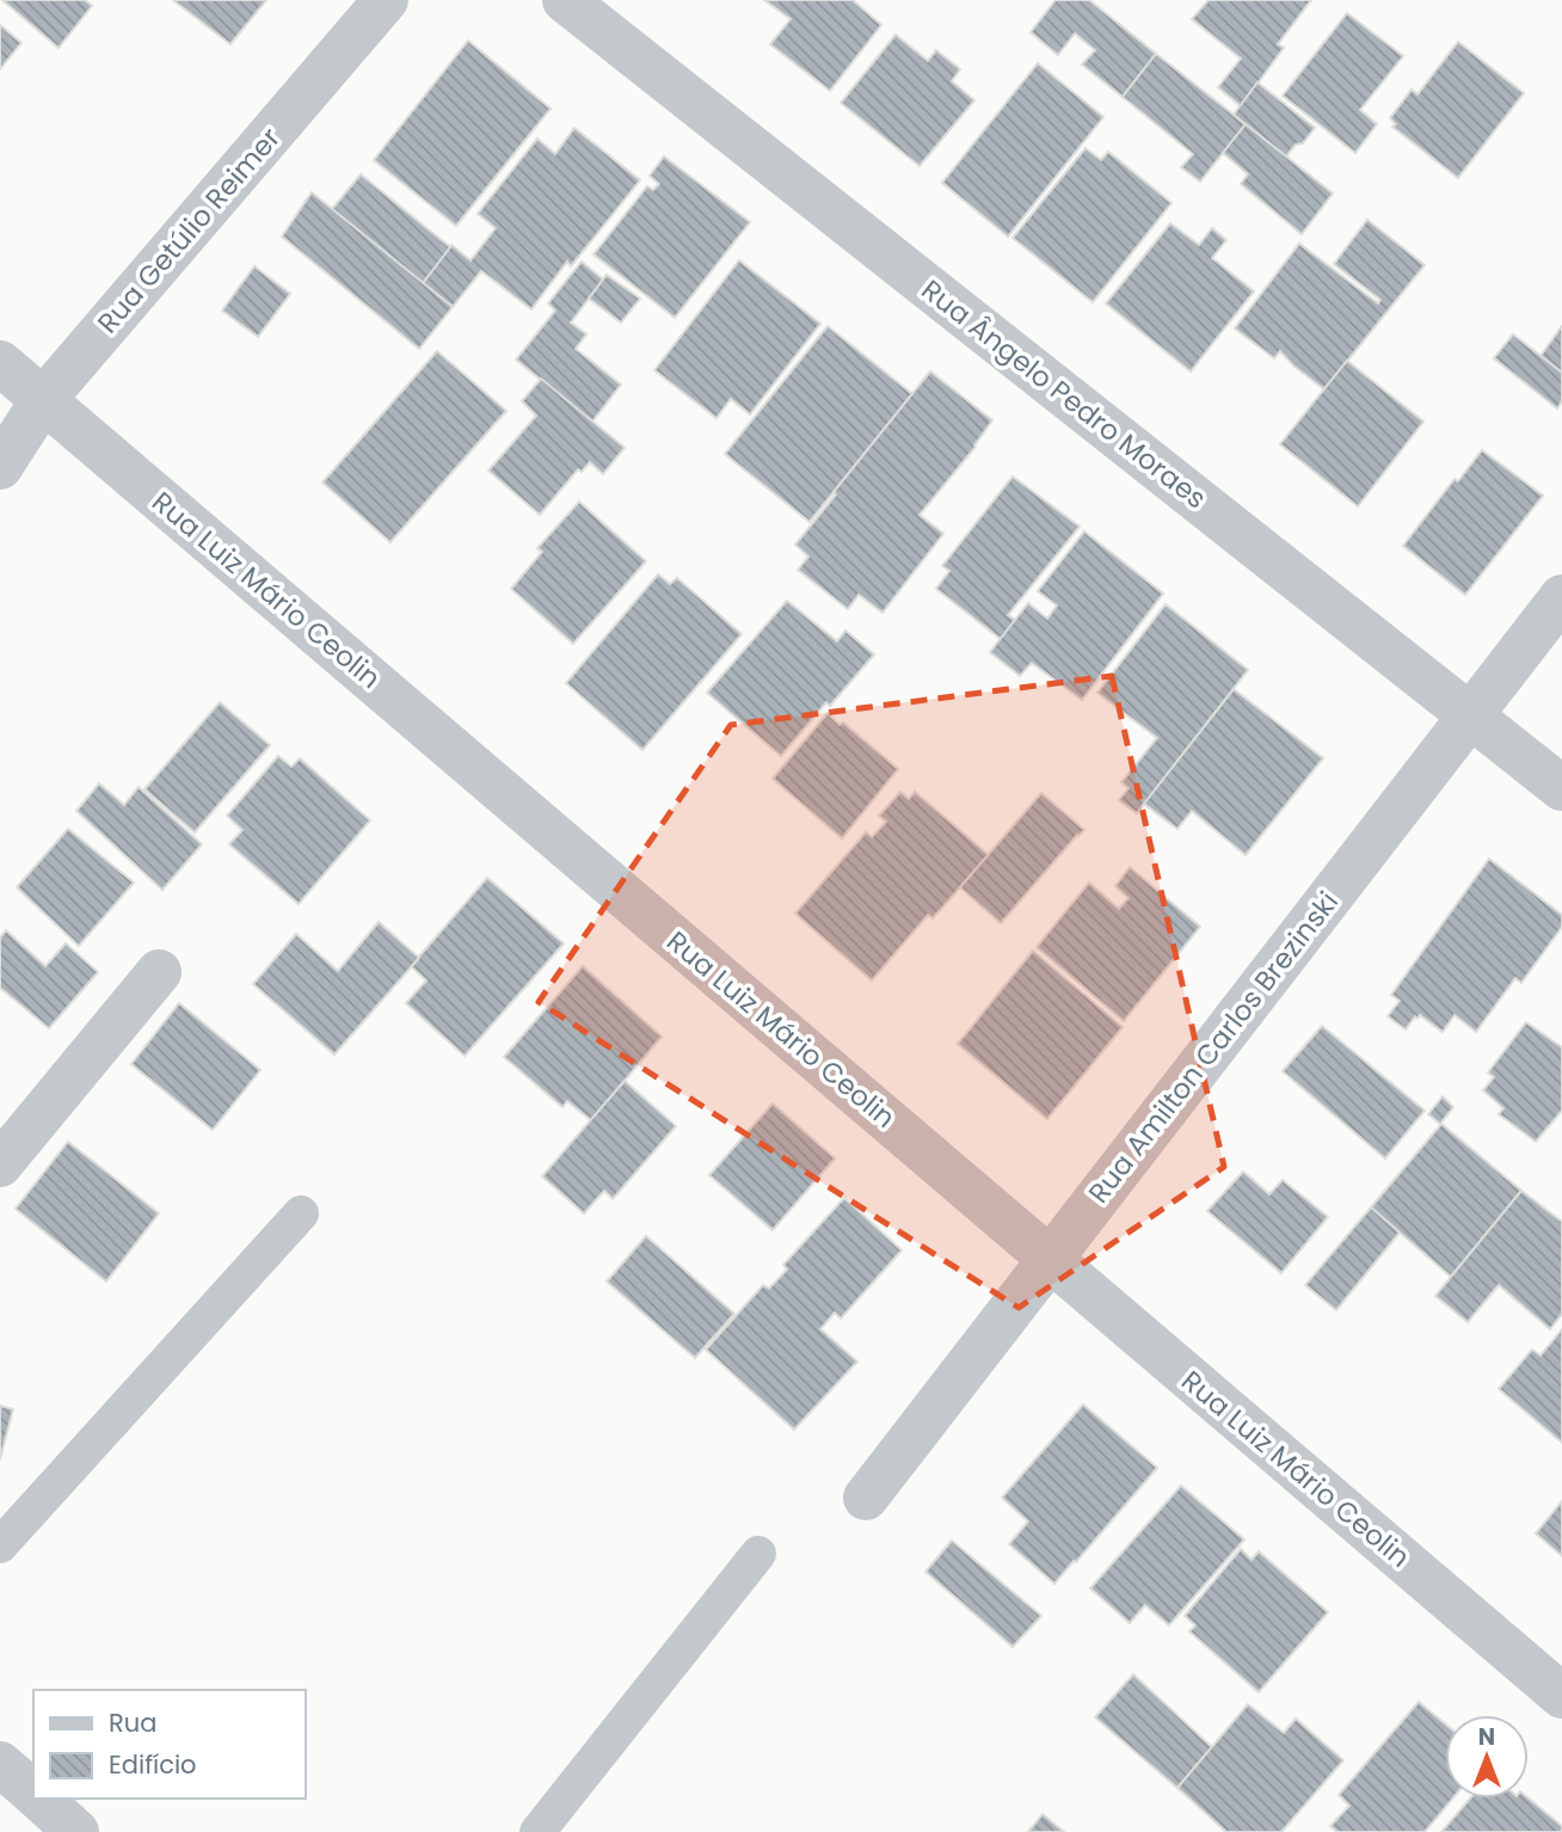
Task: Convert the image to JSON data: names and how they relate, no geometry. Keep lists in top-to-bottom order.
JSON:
{
  "streets": {
    "street": [
      "Rua Getúlio Reimer",
      "Rua Ângelo Pedro Moraes",
      "Rua Luiz Mário Ceolin",
      "Rua Amilton Carlos Brezinski"
    ]
  },
  "crossings": [
    ["Rua Getúlio Reimer", "Rua Luiz Mário Ceolin"],
    ["Rua Ângelo Pedro Moraes", "Rua Amilton Carlos Brezinski"],
    ["Rua Luiz Mário Ceolin", "Rua Amilton Carlos Brezinski"]
  ],
  "legend": ["Rua", "Edifício"],
  "north": "top"
}
